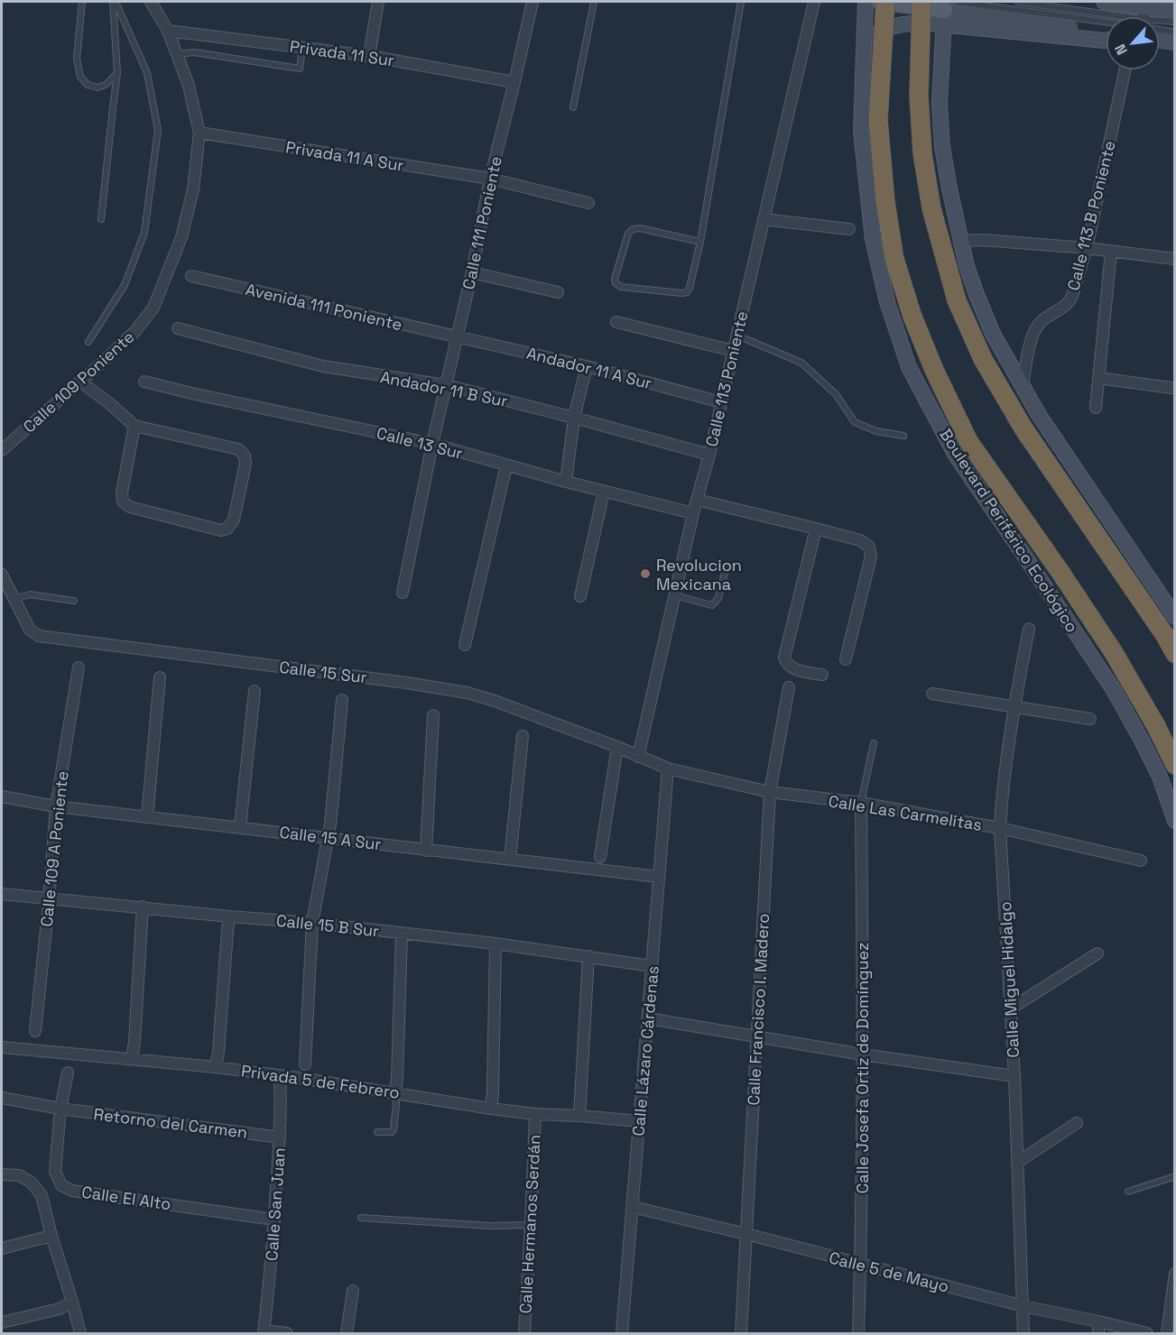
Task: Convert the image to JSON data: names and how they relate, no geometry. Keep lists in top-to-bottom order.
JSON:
{
  "streets": {
    "highway": ["Boulevard Periférico Ecológico"],
    "street": [
      "Privada 11 Sur",
      "Privada 11 A Sur",
      "Calle 113 B Poniente",
      "Calle 111 Poniente",
      "Avenida 111 Poniente",
      "Andador 11 A Sur",
      "Calle 113 Poniente",
      "Calle 109 Poniente",
      "Andador 11 B Sur",
      "Calle 13 Sur",
      "Calle 15 Sur",
      "Calle Las Carmelitas",
      "Calle 15 A Sur",
      "Calle 109 A Poniente",
      "Calle 15 B Sur",
      "Calle Miguel Hidalgo",
      "Calle Francisco I. Madero",
      "Calle Lázaro Cárdenas",
      "Calle Josefa Ortiz de Domínguez",
      "Privada 5 de Febrero",
      "Retorno del Carmen",
      "Calle El Alto",
      "Calle San Juan",
      "Calle Hermanos Serdán",
      "Calle 5 de Mayo"
    ]
  },
  "crossings": [
    ["Privada 11 Sur", "Calle 111 Poniente"],
    ["Privada 11 Sur", "Calle 109 Poniente"],
    ["Privada 11 A Sur", "Calle 111 Poniente"],
    ["Privada 11 A Sur", "Calle 109 Poniente"],
    ["Calle 111 Poniente", "Avenida 111 Poniente"],
    ["Calle 111 Poniente", "Andador 11 A Sur"],
    ["Calle 111 Poniente", "Andador 11 B Sur"],
    ["Calle 111 Poniente", "Calle 13 Sur"],
    ["Avenida 111 Poniente", "Andador 11 A Sur"],
    ["Andador 11 A Sur", "Calle 113 Poniente"],
    ["Calle 113 Poniente", "Andador 11 B Sur"],
    ["Calle 113 Poniente", "Calle 13 Sur"],
    ["Calle 113 Poniente", "Calle 15 Sur"],
    ["Calle 15 Sur", "Calle Las Carmelitas"],
    ["Calle 15 Sur", "Calle Lázaro Cárdenas"],
    ["Calle Las Carmelitas", "Calle Miguel Hidalgo"],
    ["Calle Las Carmelitas", "Calle Francisco I. Madero"],
    ["Calle Las Carmelitas", "Calle Lázaro Cárdenas"],
    ["Calle Las Carmelitas", "Calle Josefa Ortiz de Domínguez"],
    ["Calle 15 A Sur", "Calle 109 A Poniente"],
    ["Calle 15 A Sur", "Calle Lázaro Cárdenas"],
    ["Calle 109 A Poniente", "Calle 15 B Sur"],
    ["Calle 15 B Sur", "Calle Lázaro Cárdenas"],
    ["Calle Miguel Hidalgo", "Calle 5 de Mayo"],
    ["Calle Francisco I. Madero", "Calle 5 de Mayo"],
    ["Calle Lázaro Cárdenas", "Privada 5 de Febrero"],
    ["Calle Lázaro Cárdenas", "Calle 5 de Mayo"],
    ["Calle Josefa Ortiz de Domínguez", "Calle 5 de Mayo"],
    ["Privada 5 de Febrero", "Calle San Juan"],
    ["Privada 5 de Febrero", "Calle Hermanos Serdán"],
    ["Retorno del Carmen", "Calle El Alto"],
    ["Retorno del Carmen", "Calle San Juan"],
    ["Calle El Alto", "Calle San Juan"]
  ],
  "places": ["Revolucion Mexicana"],
  "north": "bottom left"
}
